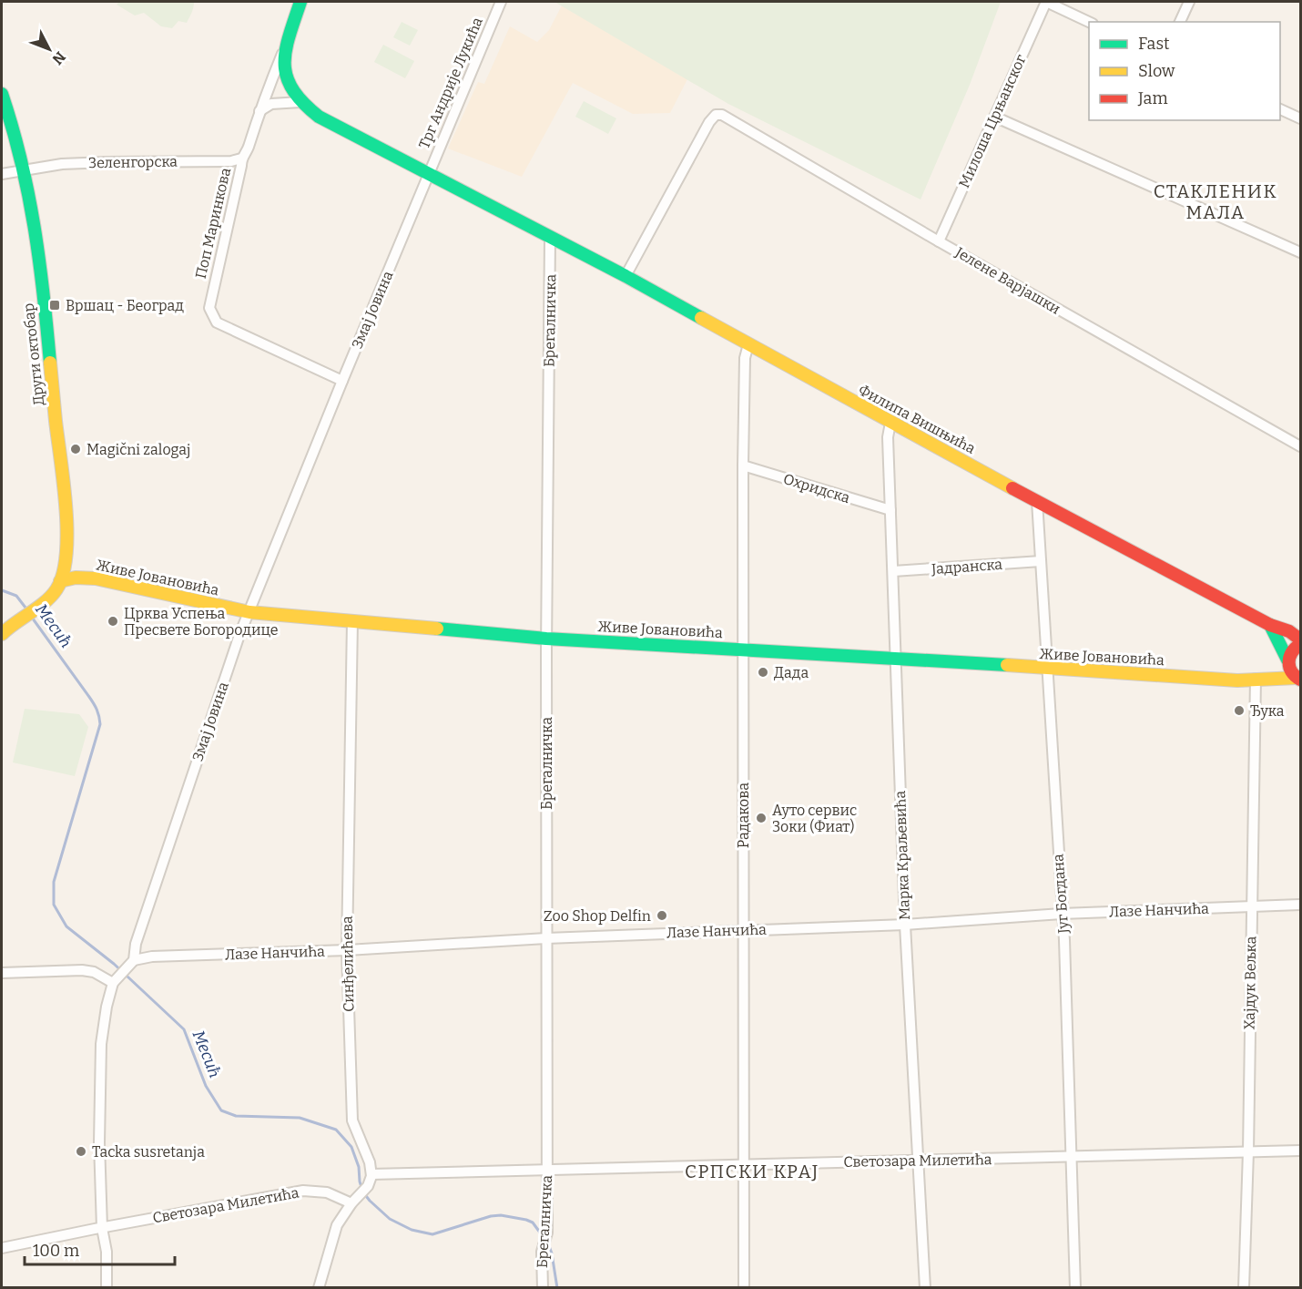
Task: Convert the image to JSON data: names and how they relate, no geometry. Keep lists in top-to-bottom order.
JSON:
{
  "streets": {
    "main road": [
      "Трг Андрије Лукића",
      "Поп Маринкова",
      "Други октобар",
      "Филипа Вишњића",
      "Живе Јовановића"
    ],
    "street": [
      "Милоша Црњанског",
      "Зеленгорска",
      "Јелене Варјашки",
      "Змај Јовина",
      "Брегалничка",
      "Охридска",
      "Јадранска",
      "Радакова",
      "Марка Краљевића",
      "Југ Богдана",
      "Лазе Нанчића",
      "Синђелићева",
      "Хајдук Вељка",
      "Светозара Милетића"
    ]
  },
  "crossings": [
    ["Трг Андрије Лукића", "Поп Маринкова"],
    ["Трг Андрије Лукића", "Змај Јовина"],
    ["Трг Андрије Лукића", "Брегалничка"],
    ["Трг Андрије Лукића", "Филипа Вишњића"],
    ["Милоша Црњанског", "Јелене Варјашки"],
    ["Зеленгорска", "Поп Маринкова"],
    ["Зеленгорска", "Други октобар"],
    ["Поп Маринкова", "Змај Јовина"],
    ["Јелене Варјашки", "Филипа Вишњића"],
    ["Змај Јовина", "Живе Јовановића"],
    ["Змај Јовина", "Лазе Нанчића"],
    ["Брегалничка", "Филипа Вишњића"],
    ["Брегалничка", "Живе Јовановића"],
    ["Брегалничка", "Лазе Нанчића"],
    ["Брегалничка", "Светозара Милетића"],
    ["Други октобар", "Живе Јовановића"],
    ["Филипа Вишњића", "Радакова"],
    ["Филипа Вишњића", "Марка Краљевића"],
    ["Филипа Вишњића", "Југ Богдана"],
    ["Охридска", "Радакова"],
    ["Охридска", "Марка Краљевића"],
    ["Јадранска", "Марка Краљевића"],
    ["Јадранска", "Југ Богдана"],
    ["Живе Јовановића", "Радакова"],
    ["Живе Јовановића", "Марка Краљевића"],
    ["Живе Јовановића", "Југ Богдана"],
    ["Живе Јовановића", "Синђелићева"],
    ["Живе Јовановића", "Хајдук Вељка"],
    ["Радакова", "Лазе Нанчића"],
    ["Радакова", "Светозара Милетића"],
    ["Марка Краљевића", "Лазе Нанчића"],
    ["Марка Краљевића", "Светозара Милетића"],
    ["Југ Богдана", "Лазе Нанчића"],
    ["Југ Богдана", "Светозара Милетића"],
    ["Лазе Нанчића", "Синђелићева"],
    ["Лазе Нанчића", "Хајдук Вељка"],
    ["Синђелићева", "Светозара Милетића"],
    ["Хајдук Вељка", "Светозара Милетића"]
  ],
  "districts": ["СТАКЛЕНИК МАЛА", "СРПСКИ КРАЈ"],
  "water": ["Месић"],
  "places": {
    "transit": ["Вршац - Београд"],
    "other": [
      "Magični zalogaj",
      "Црква Успења Пресвете Богородице",
      "Дада",
      "Ђука",
      "Ауто сервис Зоки (Фиат)",
      "Zoo Shop Delfin",
      "Tacka susretanja"
    ]
  },
  "legend": ["Fast", "Slow", "Jam"],
  "scale_bar": "100 m",
  "north": "bottom right"
}
